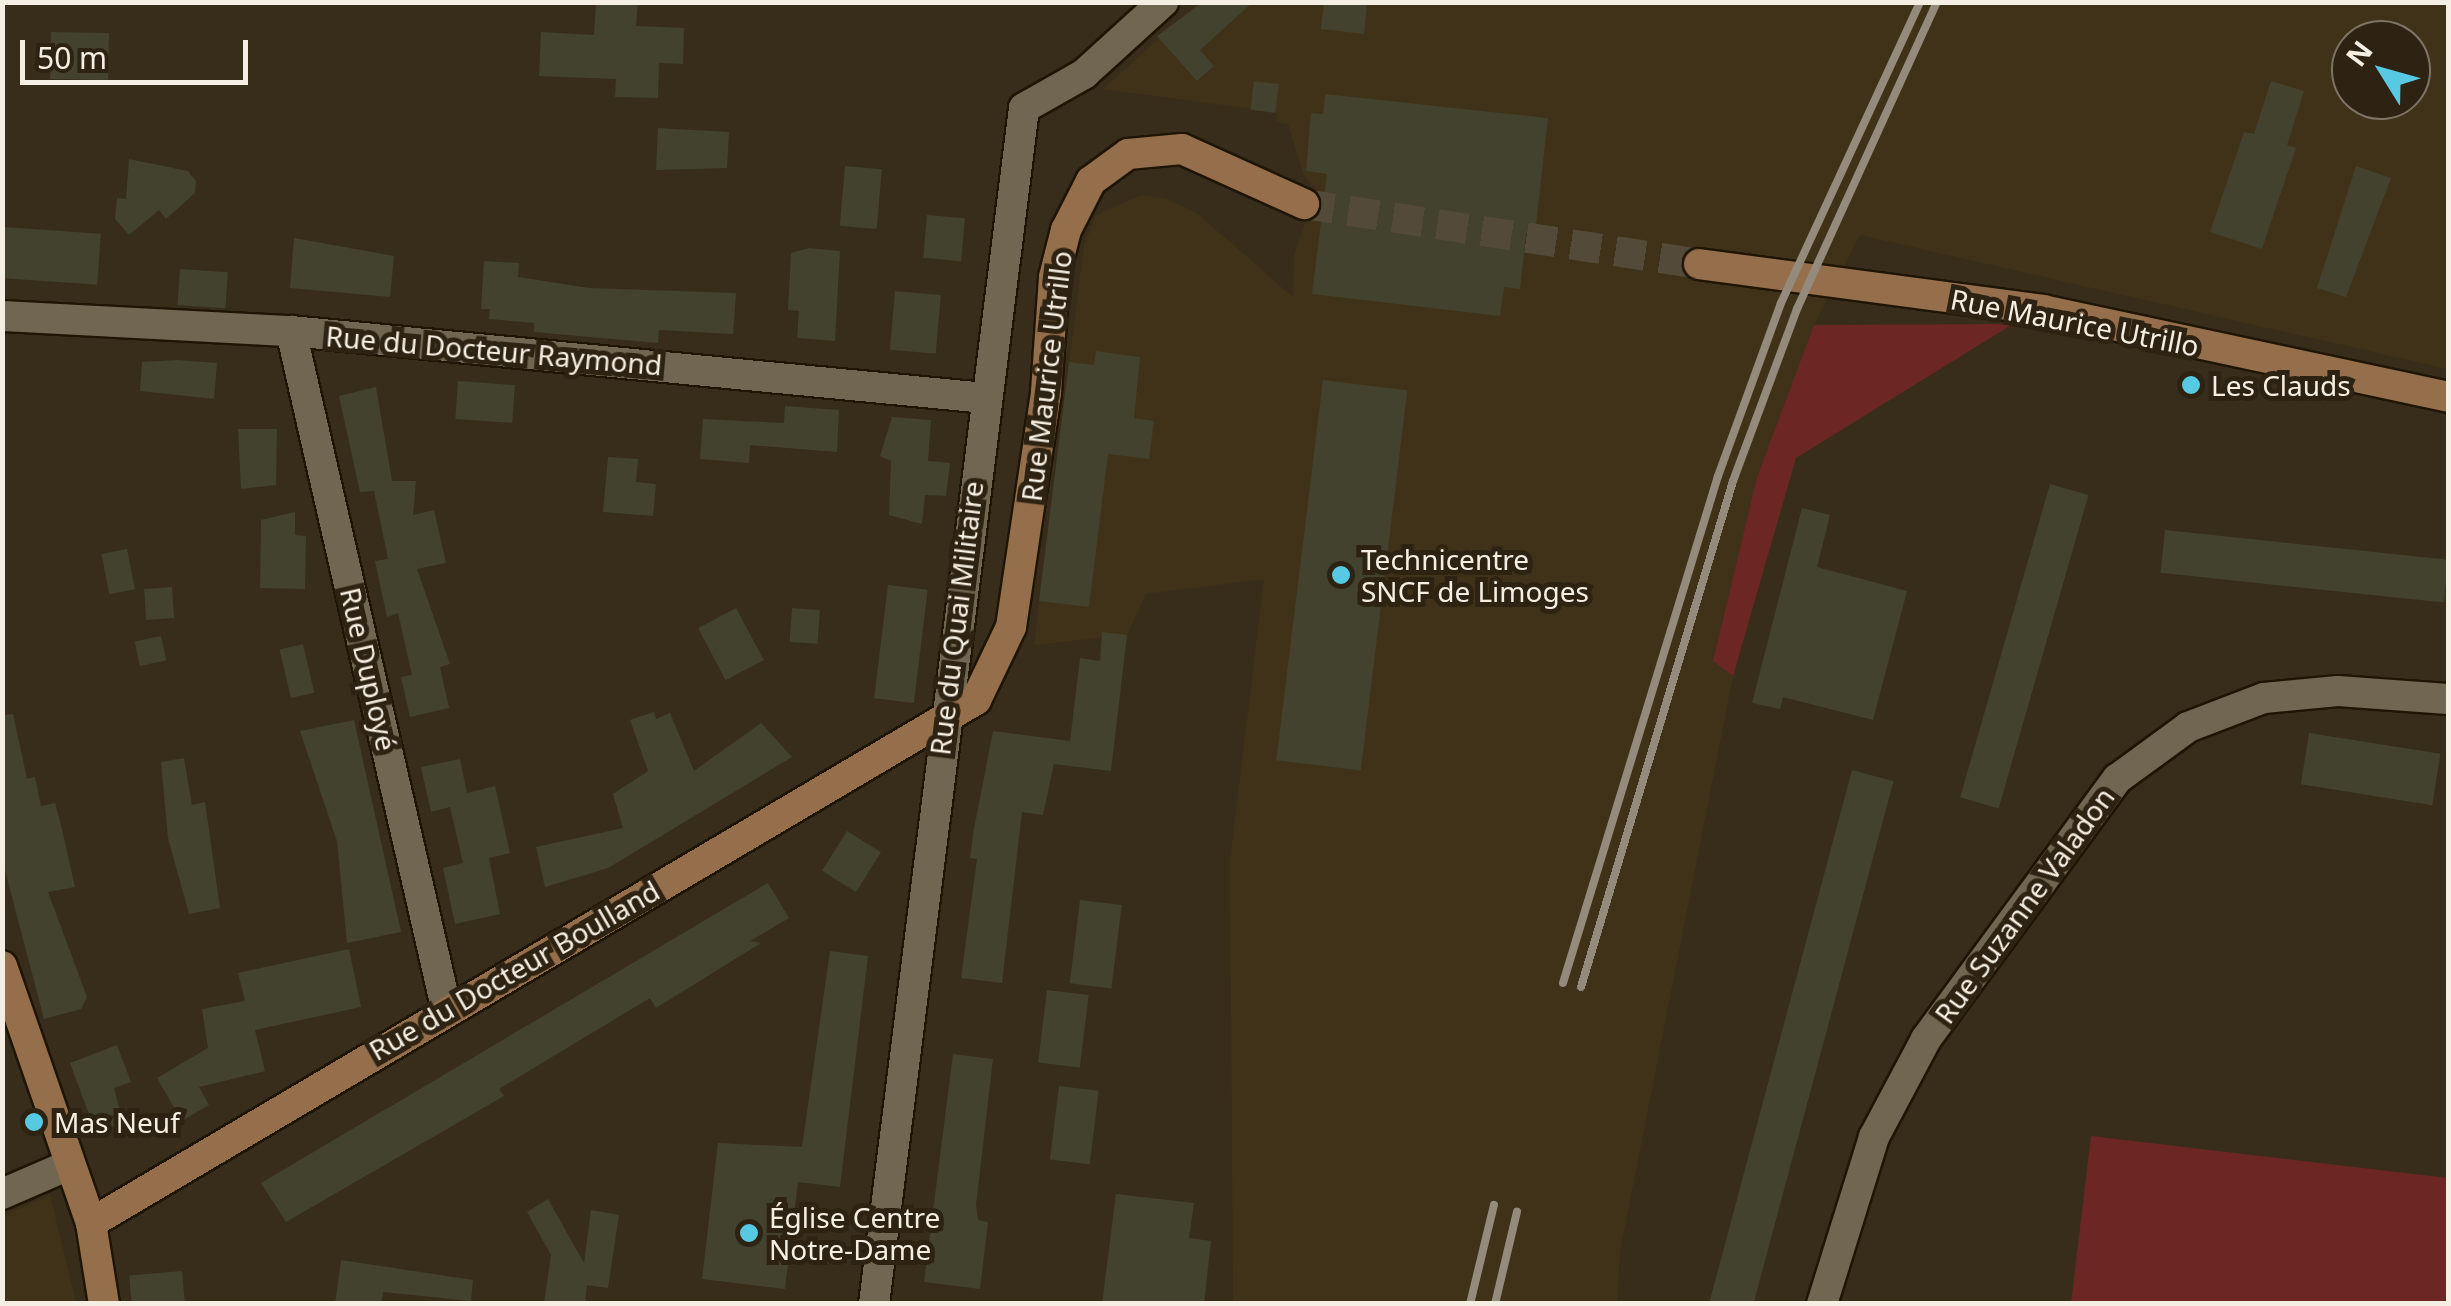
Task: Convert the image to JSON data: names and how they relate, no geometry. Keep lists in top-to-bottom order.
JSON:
{
  "streets": {
    "street": [
      "Rue Maurice Utrillo",
      "Rue du Docteur Raymond",
      "Rue du Quai Militaire",
      "Rue Duployé",
      "Rue Suzanne Valadon",
      "Rue du Docteur Boulland"
    ]
  },
  "crossings": [
    ["Rue Maurice Utrillo", "Rue du Quai Militaire"],
    ["Rue Maurice Utrillo", "Rue du Docteur Boulland"],
    ["Rue du Docteur Raymond", "Rue du Quai Militaire"],
    ["Rue du Docteur Raymond", "Rue Duployé"],
    ["Rue du Quai Militaire", "Rue du Docteur Boulland"],
    ["Rue Duployé", "Rue du Docteur Boulland"]
  ],
  "places": [
    "Les Clauds",
    "Technicentre SNCF de Limoges",
    "Mas Neuf",
    "Église Centre Notre-Dame"
  ],
  "scale_bar": "50 m",
  "north": "top left"
}
